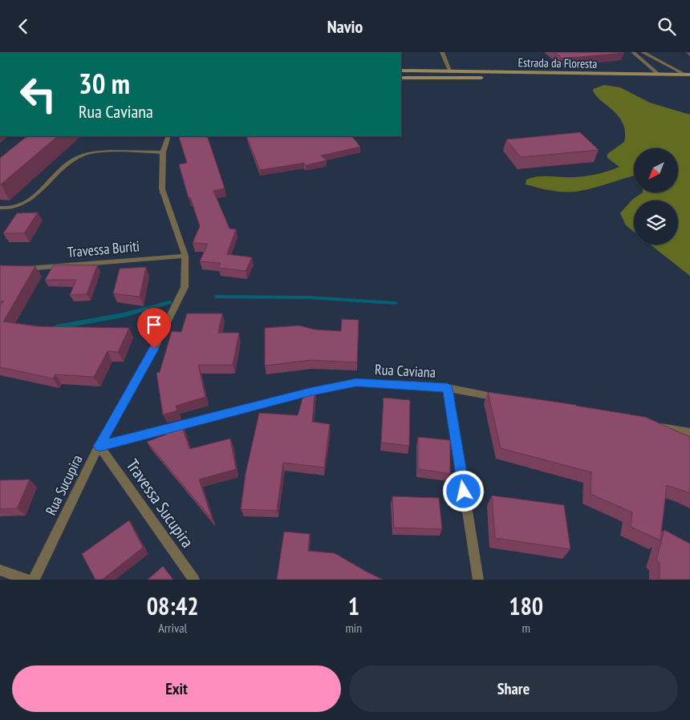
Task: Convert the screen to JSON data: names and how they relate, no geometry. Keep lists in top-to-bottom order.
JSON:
{
  "streets": {
    "main road": ["Estrada da Floresta"],
    "street": [
      "Travessa Buriti",
      "Rua Caviana",
      "Rua Sucupira",
      "Travessa Sucupira"
    ]
  },
  "crossings": [
    ["Travessa Buriti", "Rua Sucupira"],
    ["Rua Caviana", "Rua Sucupira"],
    ["Rua Caviana", "Travessa Sucupira"],
    ["Rua Sucupira", "Travessa Sucupira"]
  ],
  "north": "bottom left",
  "page": {
    "header": "Navio",
    "turn": ["30 m", "Rua Caviana"],
    "eta": [
      "08:42",
      "Arrival",
      "1",
      "min",
      "180",
      "m"
    ],
    "buttons": ["Exit", "Share"]
  }
}
